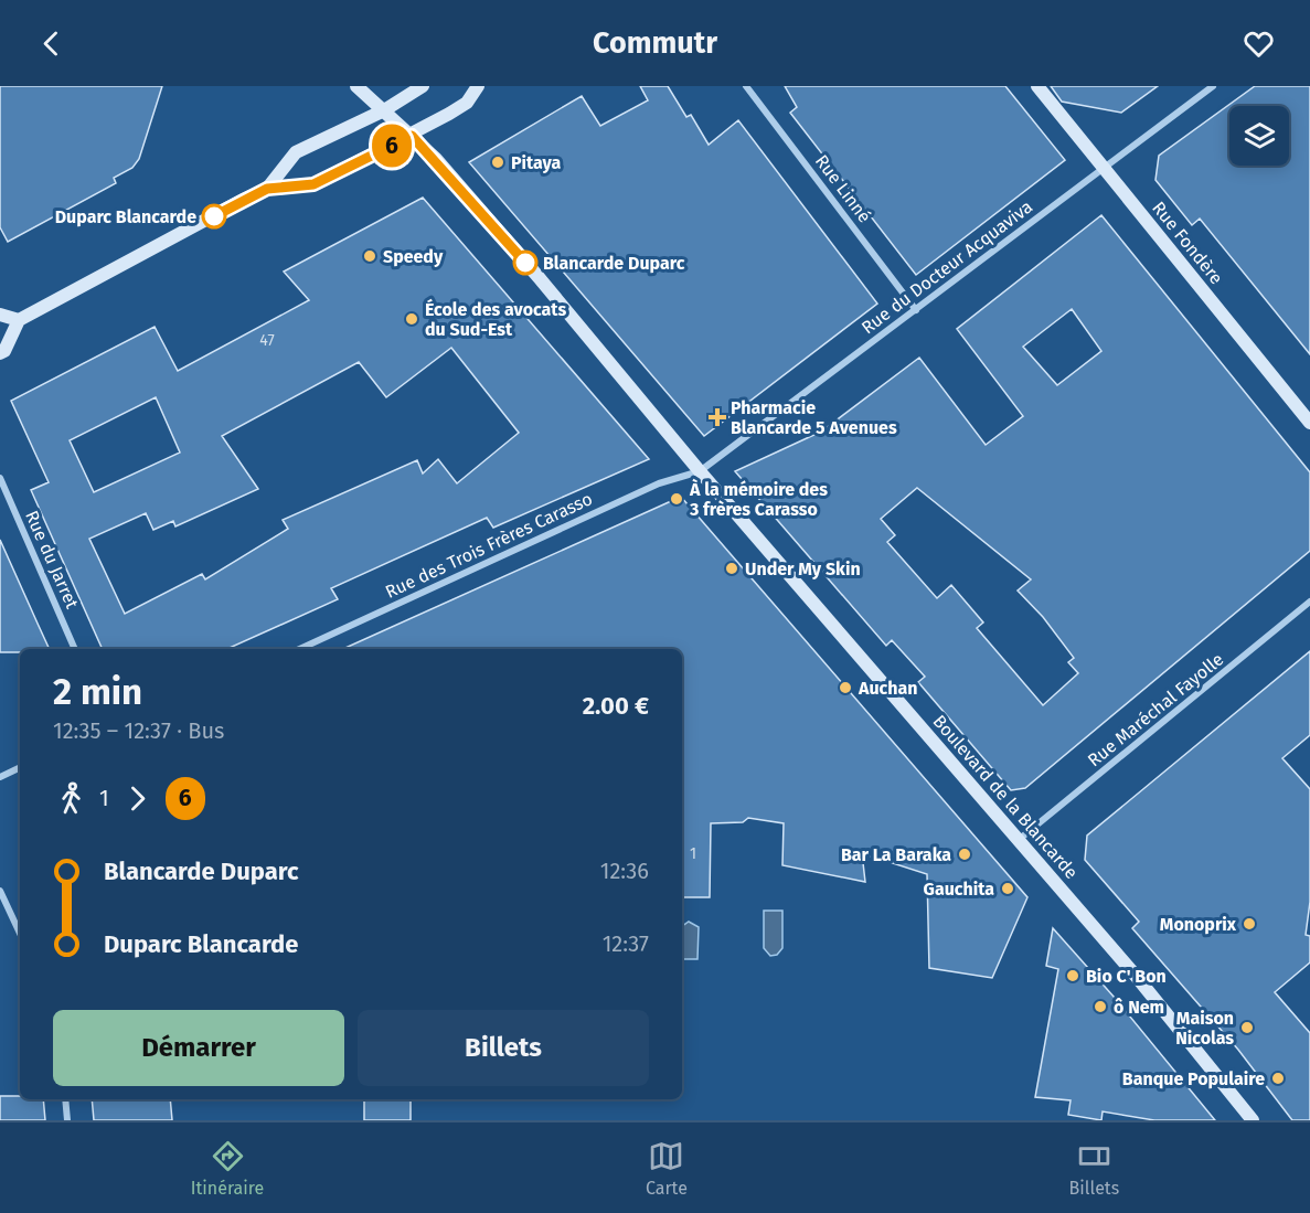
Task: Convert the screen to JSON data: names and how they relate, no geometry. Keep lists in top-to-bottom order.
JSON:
{
  "streets": {
    "main road": ["Rue Fondère", "Boulevard de la Blancarde"],
    "street": [
      "Rue Linné",
      "Rue du Docteur Acquaviva",
      "Rue des Trois Frères Carasso",
      "Rue du Jarret",
      "Rue Maréchal Fayolle"
    ]
  },
  "crossings": [
    ["Rue Linné", "Rue du Docteur Acquaviva"],
    ["Rue Fondère", "Rue du Docteur Acquaviva"],
    ["Rue du Docteur Acquaviva", "Rue des Trois Frères Carasso"],
    ["Rue du Docteur Acquaviva", "Boulevard de la Blancarde"],
    ["Rue des Trois Frères Carasso", "Boulevard de la Blancarde"],
    ["Rue Maréchal Fayolle", "Boulevard de la Blancarde"]
  ],
  "places": {
    "other": [
      "Pitaya",
      "Duparc Blancarde",
      "Speedy",
      "Blancarde Duparc",
      "École des avocats du Sud-Est",
      "À la mémoire des 3 frères Carasso",
      "Under My Skin",
      "Auchan",
      "Bar La Baraka",
      "Gauchita",
      "Monoprix",
      "Bio C' Bon",
      "ô Nem",
      "Maison Nicolas",
      "Banque Populaire"
    ],
    "health": ["Pharmacie Blancarde 5 Avenues"]
  },
  "lines": ["bus line 6"],
  "house_numbers": ["47", "1"],
  "page": {
    "header": "Commutr",
    "on_map": "6",
    "heading": ["2 min", "12:35 – 12:37 · Bus", "2.00 €"],
    "legs": ["1", "6"],
    "list": [
      {
        "name": "Blancarde Duparc",
        "value": "12:36"
      },
      {
        "name": "Duparc Blancarde",
        "value": "12:37"
      }
    ],
    "buttons": ["Démarrer", "Billets"],
    "tabs": ["Itinéraire", "Carte", "Billets"]
  }
}
